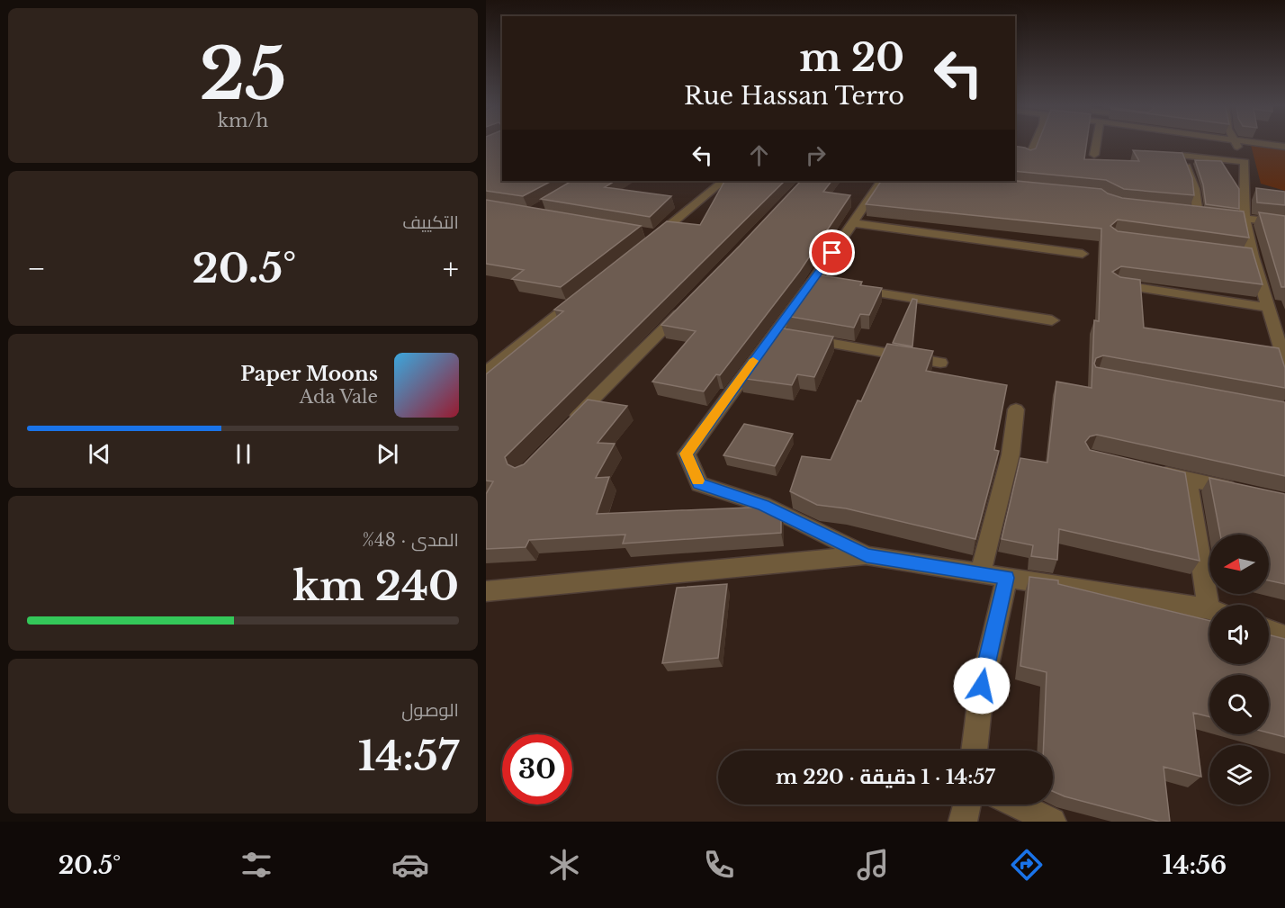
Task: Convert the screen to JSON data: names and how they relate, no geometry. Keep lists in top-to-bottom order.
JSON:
{
  "north": "left",
  "page": {
    "tile": [
      ["25", "km/h"],
      "التكييف",
      ["المدى · 48%", "240 km"],
      ["الوصول", "14:57"]
    ],
    "turn": ["20 m", "Rue Hassan Terro"],
    "heat": ["−", "20.5°", "+"],
    "song": ["Paper Moons", "Ada Vale"],
    "limit": "30",
    "trip": "14:57 · 1 دقيقة · 220 m",
    "tabs": ["14:56", "20.5°"]
  }
}
